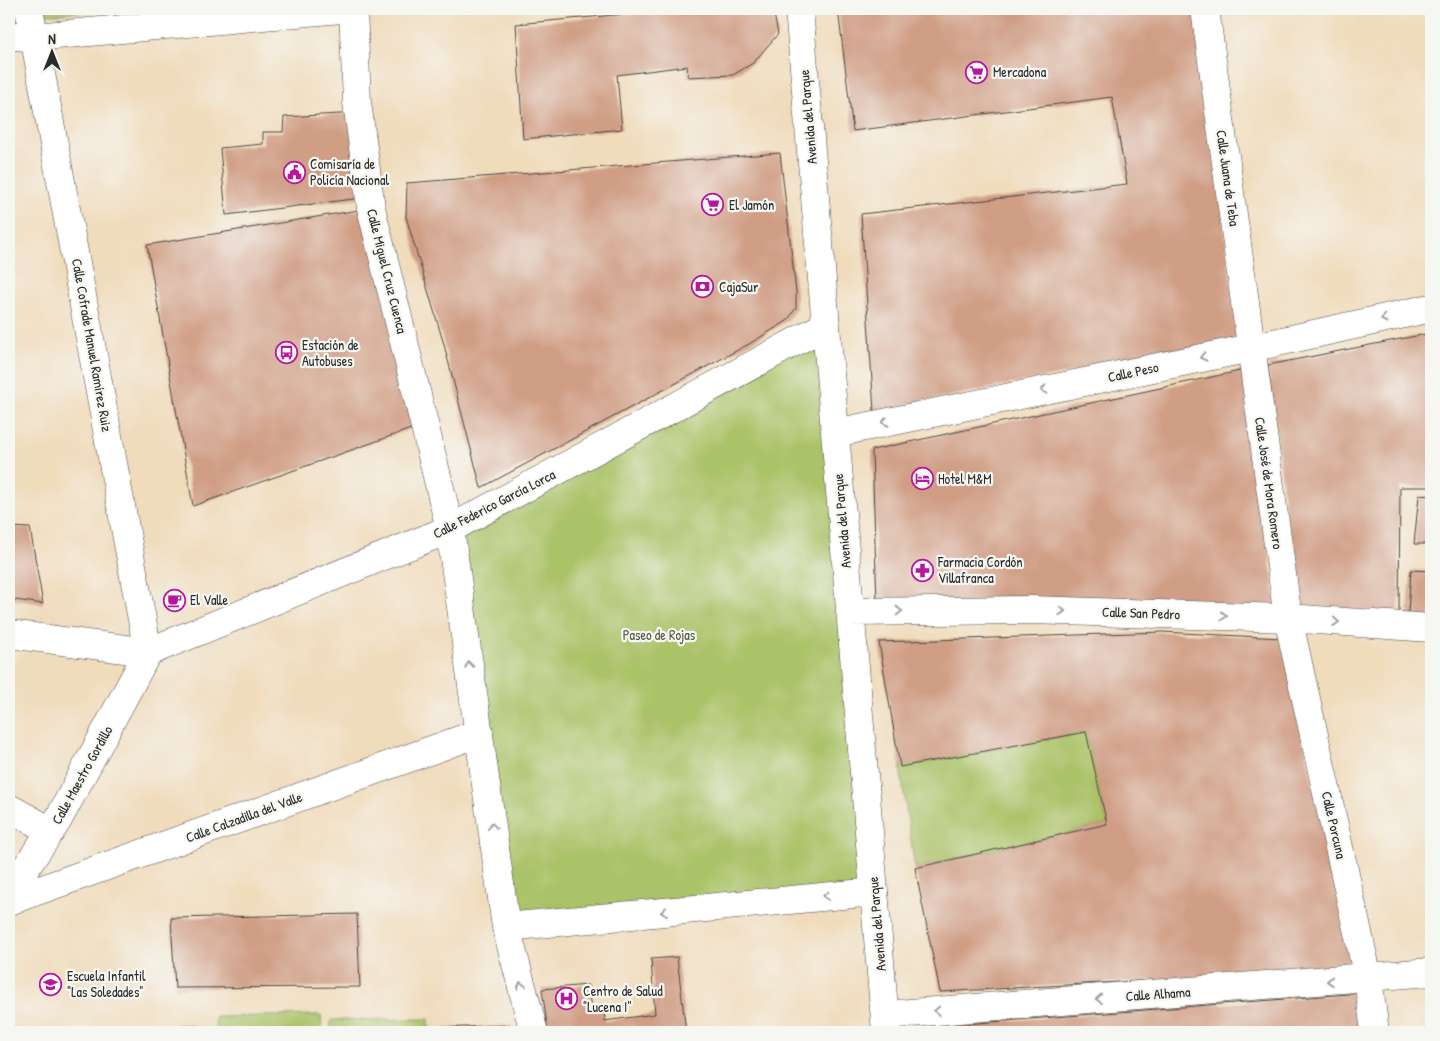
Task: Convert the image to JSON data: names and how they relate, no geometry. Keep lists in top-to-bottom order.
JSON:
{
  "streets": {
    "street": [
      "Avenida del Parque",
      "Calle Juana de Teba",
      "Calle Miguel Cruz Cuenca",
      "Calle Cofrade Manuel Ramírez Ruiz",
      "Calle Peso",
      "Calle José de Mora Romero",
      "Calle Federico García Lorca",
      "Calle San Pedro",
      "Calle Maestro Gordillo",
      "Calle Calzadilla del Valle",
      "Calle Porcuna",
      "Calle Alhama"
    ]
  },
  "crossings": [
    ["Avenida del Parque", "Calle Peso"],
    ["Avenida del Parque", "Calle Federico García Lorca"],
    ["Avenida del Parque", "Calle San Pedro"],
    ["Avenida del Parque", "Calle Alhama"],
    ["Calle Juana de Teba", "Calle Peso"],
    ["Calle Juana de Teba", "Calle José de Mora Romero"],
    ["Calle Miguel Cruz Cuenca", "Calle Federico García Lorca"],
    ["Calle Cofrade Manuel Ramírez Ruiz", "Calle Federico García Lorca"],
    ["Calle Cofrade Manuel Ramírez Ruiz", "Calle Maestro Gordillo"],
    ["Calle Peso", "Calle José de Mora Romero"],
    ["Calle José de Mora Romero", "Calle San Pedro"],
    ["Calle José de Mora Romero", "Calle Porcuna"],
    ["Calle Federico García Lorca", "Calle Maestro Gordillo"],
    ["Calle San Pedro", "Calle Porcuna"],
    ["Calle Porcuna", "Calle Alhama"]
  ],
  "one_way": ["Calle Peso", "Calle San Pedro", "Calle Alhama"],
  "parks": ["Paseo de Rojas"],
  "places": {
    "supermarket": ["Mercadona", "El Jamón"],
    "public building": ["Comisaría de Policía Nacional"],
    "bank": ["CajaSur"],
    "bus stop": ["Estación de Autobuses"],
    "hotel": ["Hotel M&M"],
    "pharmacy": ["Farmacia Cordón Villafranca"],
    "cafe": ["El Valle"],
    "school or university": ["Escuela Infantil \"Las Soledades\""],
    "hospital": ["Centro de Salud \"Lucena I\""]
  },
  "north": "top"
}
